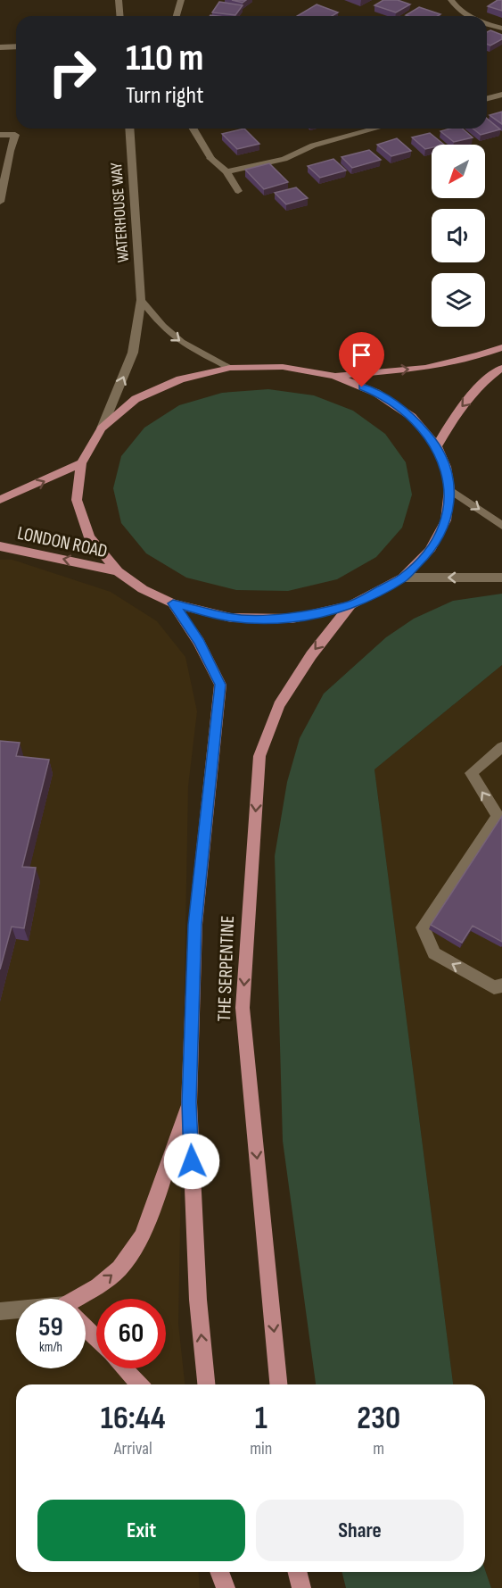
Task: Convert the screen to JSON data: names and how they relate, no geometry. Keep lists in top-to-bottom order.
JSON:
{
  "streets": {
    "main road": ["LONDON ROAD", "THE SERPENTINE"],
    "street": ["WATERHOUSE WAY"]
  },
  "one_way": ["WATERHOUSE WAY"],
  "north": "bottom left",
  "page": {
    "turn": ["110 m", "Turn right"],
    "speed": "59 km/h",
    "limit": "60",
    "eta": [
      "16:44",
      "Arrival",
      "1",
      "min",
      "230",
      "m"
    ],
    "buttons": ["Exit", "Share"]
  }
}
